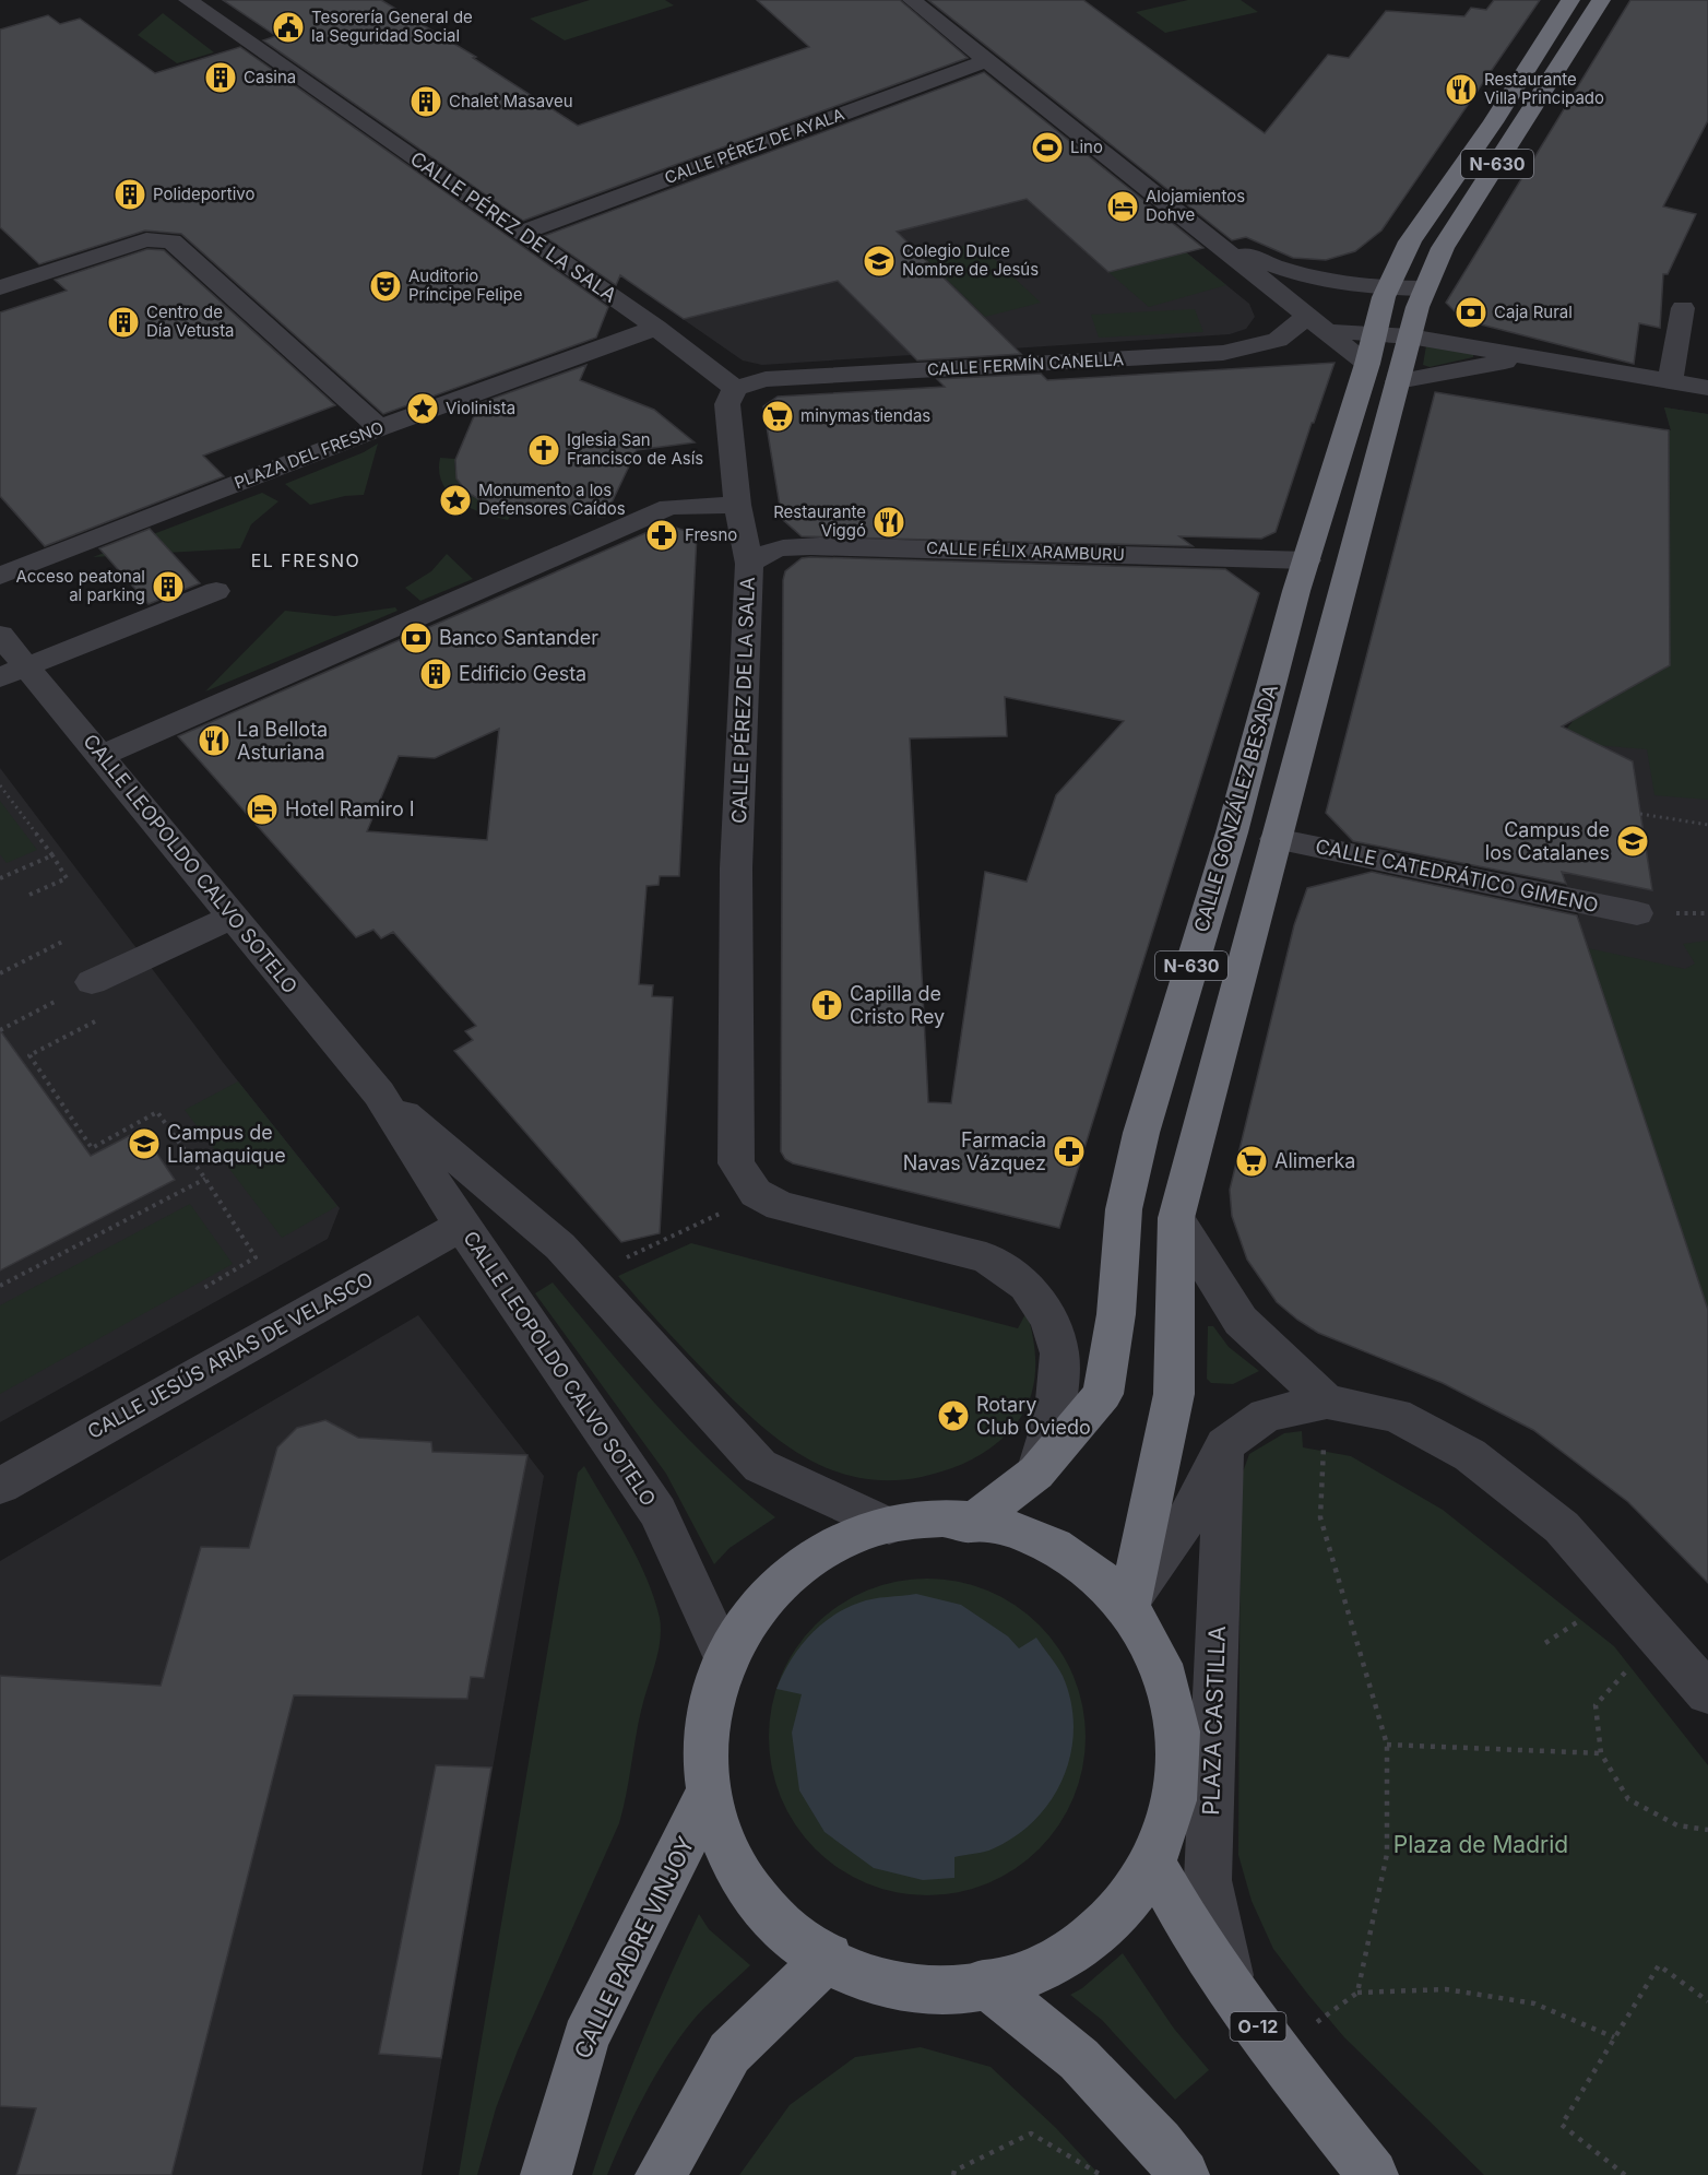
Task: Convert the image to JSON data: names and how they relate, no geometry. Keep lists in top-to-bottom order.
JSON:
{
  "streets": {
    "highway": [
      "N-630",
      "CALLE GONZÁLEZ BESADA",
      "CALLE PADRE VINJOY",
      "O-12"
    ],
    "street": [
      "CALLE PÉREZ DE AYALA",
      "CALLE PÉREZ DE LA SALA",
      "CALLE FERMÍN CANELLA",
      "PLAZA DEL FRESNO",
      "CALLE FÉLIX ARAMBURU",
      "CALLE LEOPOLDO CALVO SOTELO",
      "CALLE CATEDRÁTICO GIMENO",
      "CALLE JESÚS ARIAS DE VELASCO",
      "PLAZA CASTILLA"
    ]
  },
  "crossings": [
    ["CALLE PÉREZ DE AYALA", "CALLE PÉREZ DE LA SALA"],
    ["N-630", "CALLE GONZÁLEZ BESADA"],
    ["N-630", "CALLE CATEDRÁTICO GIMENO"],
    ["CALLE PÉREZ DE LA SALA", "CALLE FERMÍN CANELLA"],
    ["CALLE PÉREZ DE LA SALA", "PLAZA DEL FRESNO"],
    ["CALLE PÉREZ DE LA SALA", "CALLE FÉLIX ARAMBURU"],
    ["CALLE FÉLIX ARAMBURU", "CALLE GONZÁLEZ BESADA"],
    ["CALLE LEOPOLDO CALVO SOTELO", "CALLE JESÚS ARIAS DE VELASCO"],
    ["PLAZA CASTILLA", "O-12"]
  ],
  "districts": ["EL FRESNO"],
  "parks": ["Plaza de Madrid"],
  "places": {
    "public building": ["Tesorería General de la Seguridad Social"],
    "building": [
      "Casina",
      "Chalet Masaveu",
      "Polideportivo",
      "Centro de Día Vetusta",
      "Acceso peatonal al parking",
      "Edificio Gesta"
    ],
    "restaurant": ["Restaurante Villa Principado", "Restaurante Viggó", "La Bellota Asturiana"],
    "sports": ["Lino"],
    "hotel": ["Alojamientos Dohve", "Hotel Ramiro I"],
    "school or university": ["Colegio Dulce Nombre de Jesús", "Campus de los Catalanes", "Campus de Llamaquique"],
    "theatre": ["Auditorio Príncipe Felipe"],
    "bank": ["Caja Rural", "Banco Santander"],
    "place": ["Violinista", "Monumento a los Defensores Caídos", "Rotary Club Oviedo"],
    "supermarket": ["minymas tiendas", "Alimerka"],
    "church": ["Iglesia San Francisco de Asís", "Capilla de Cristo Rey"],
    "pharmacy": ["Fresno", "Farmacia Navas Vázquez"]
  }
}
